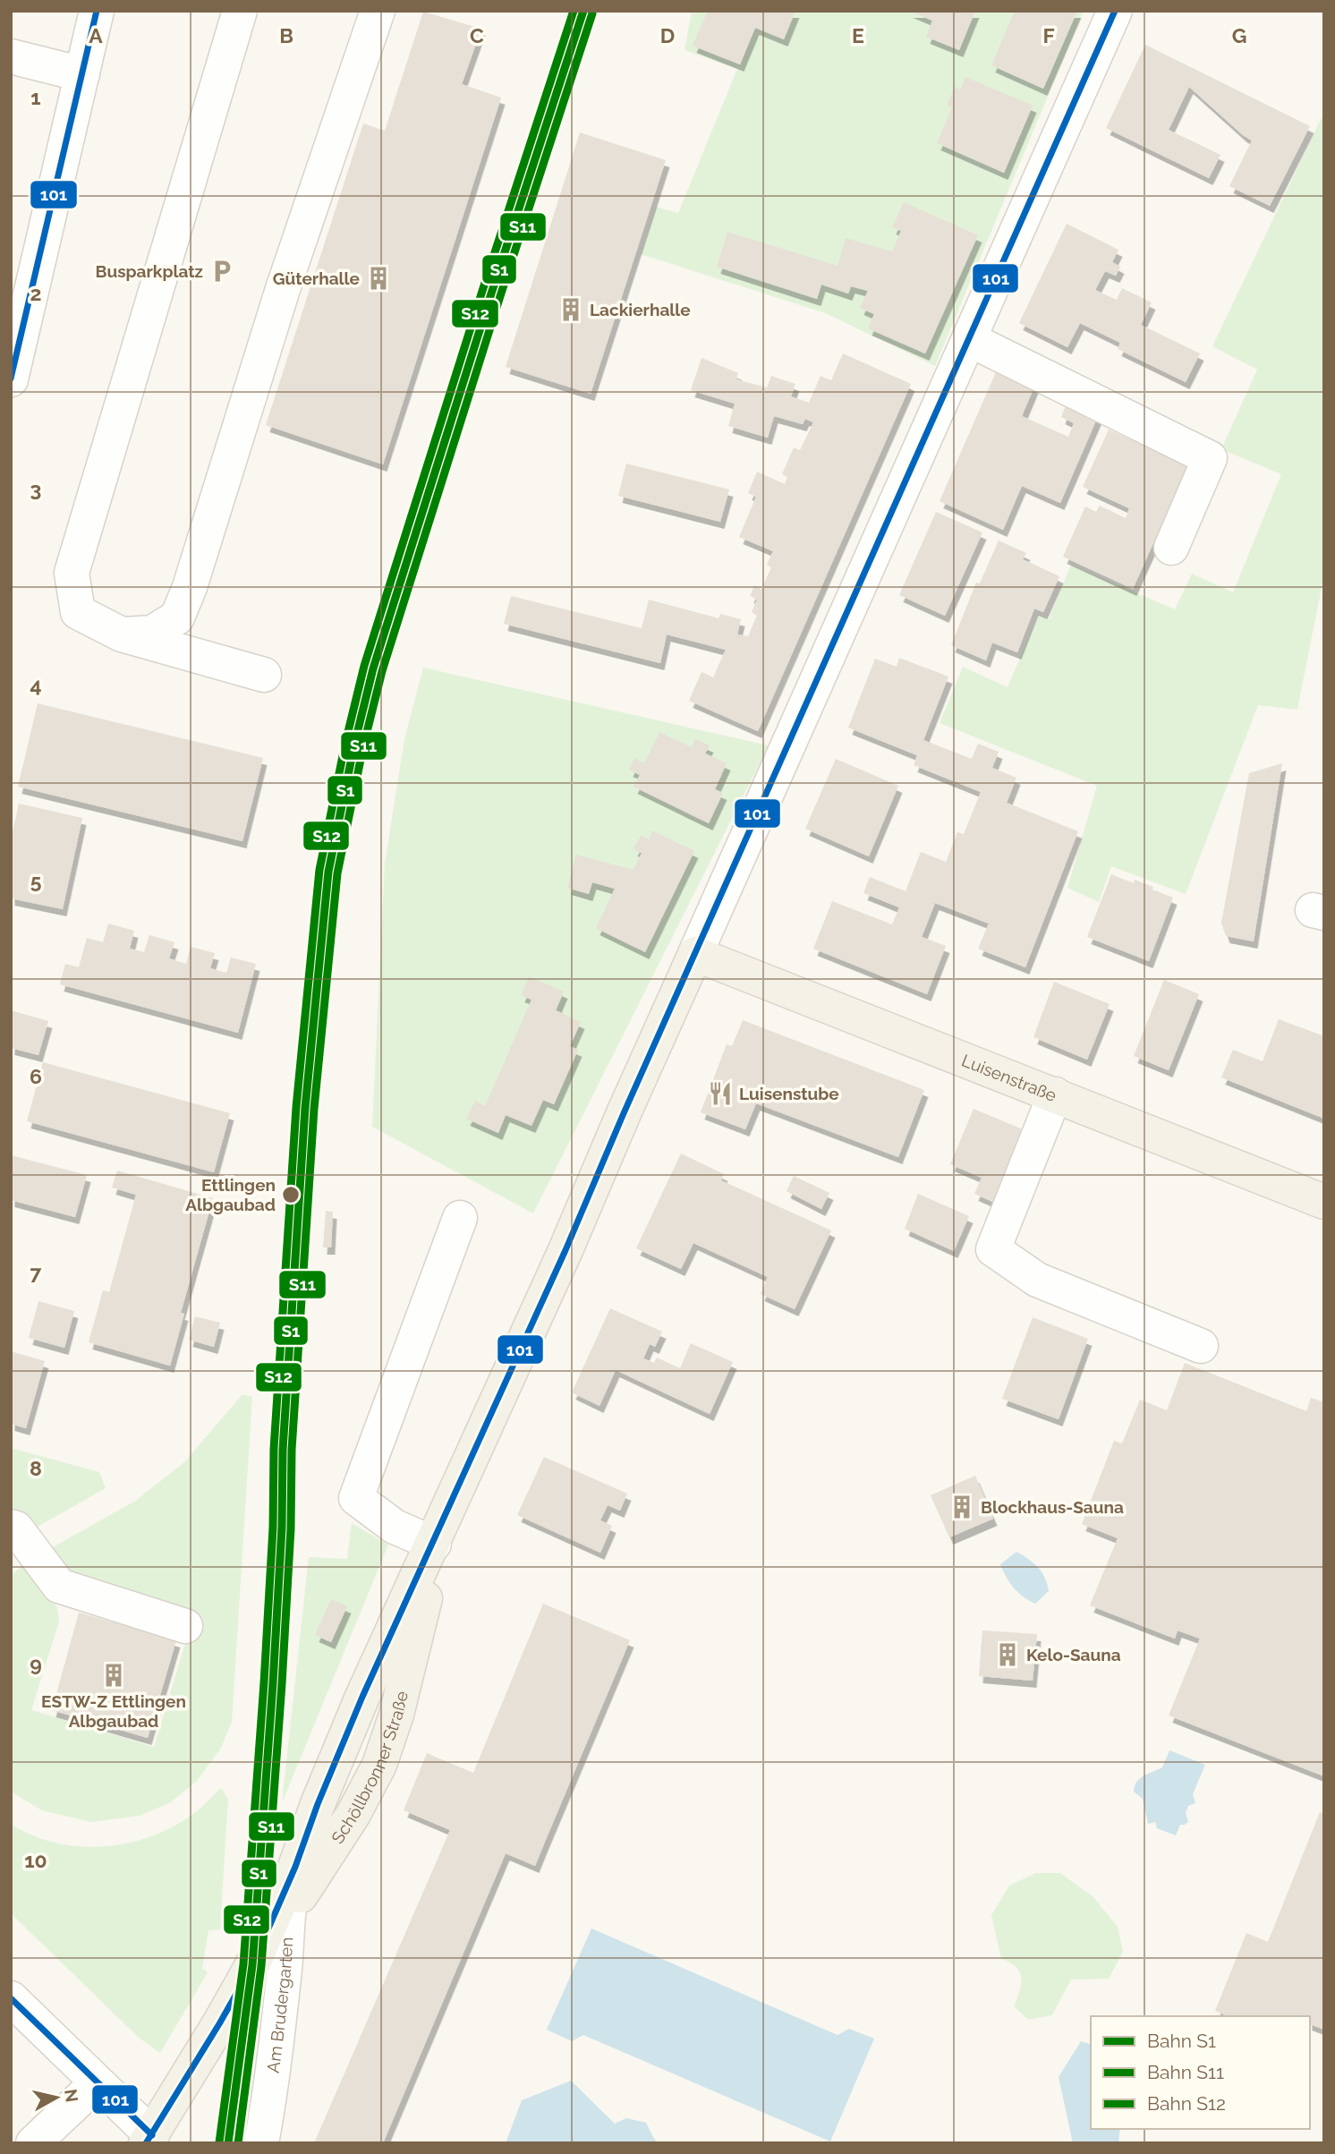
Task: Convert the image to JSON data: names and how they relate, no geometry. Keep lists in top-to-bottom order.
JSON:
{
  "streets": {
    "main road": ["Luisenstraße", "Schöllbronner Straße"],
    "street": ["Am Brudergarten"]
  },
  "crossings": [
    ["Luisenstraße", "Schöllbronner Straße"],
    ["Schöllbronner Straße", "Am Brudergarten"]
  ],
  "places": {
    "parking": ["Busparkplatz"],
    "building": [
      "Güterhalle",
      "Lackierhalle",
      "Blockhaus-Sauna",
      "Kelo-Sauna",
      "ESTW-Z Ettlingen Albgaubad"
    ],
    "restaurant": ["Luisenstube"],
    "other": ["Ettlingen Albgaubad"]
  },
  "lines": [
    "rail line S1",
    "rail line S12",
    "transit line 101",
    "rail line S11"
  ],
  "legend": ["Bahn S1", "Bahn S11", "Bahn S12"],
  "north": "right",
  "grid": {
    "columns": [
      "A",
      "B",
      "C",
      "D",
      "E",
      "F",
      "G"
    ],
    "rows": [
      "1",
      "2",
      "3",
      "4",
      "5",
      "6",
      "7",
      "8",
      "9",
      "10"
    ]
  }
}
